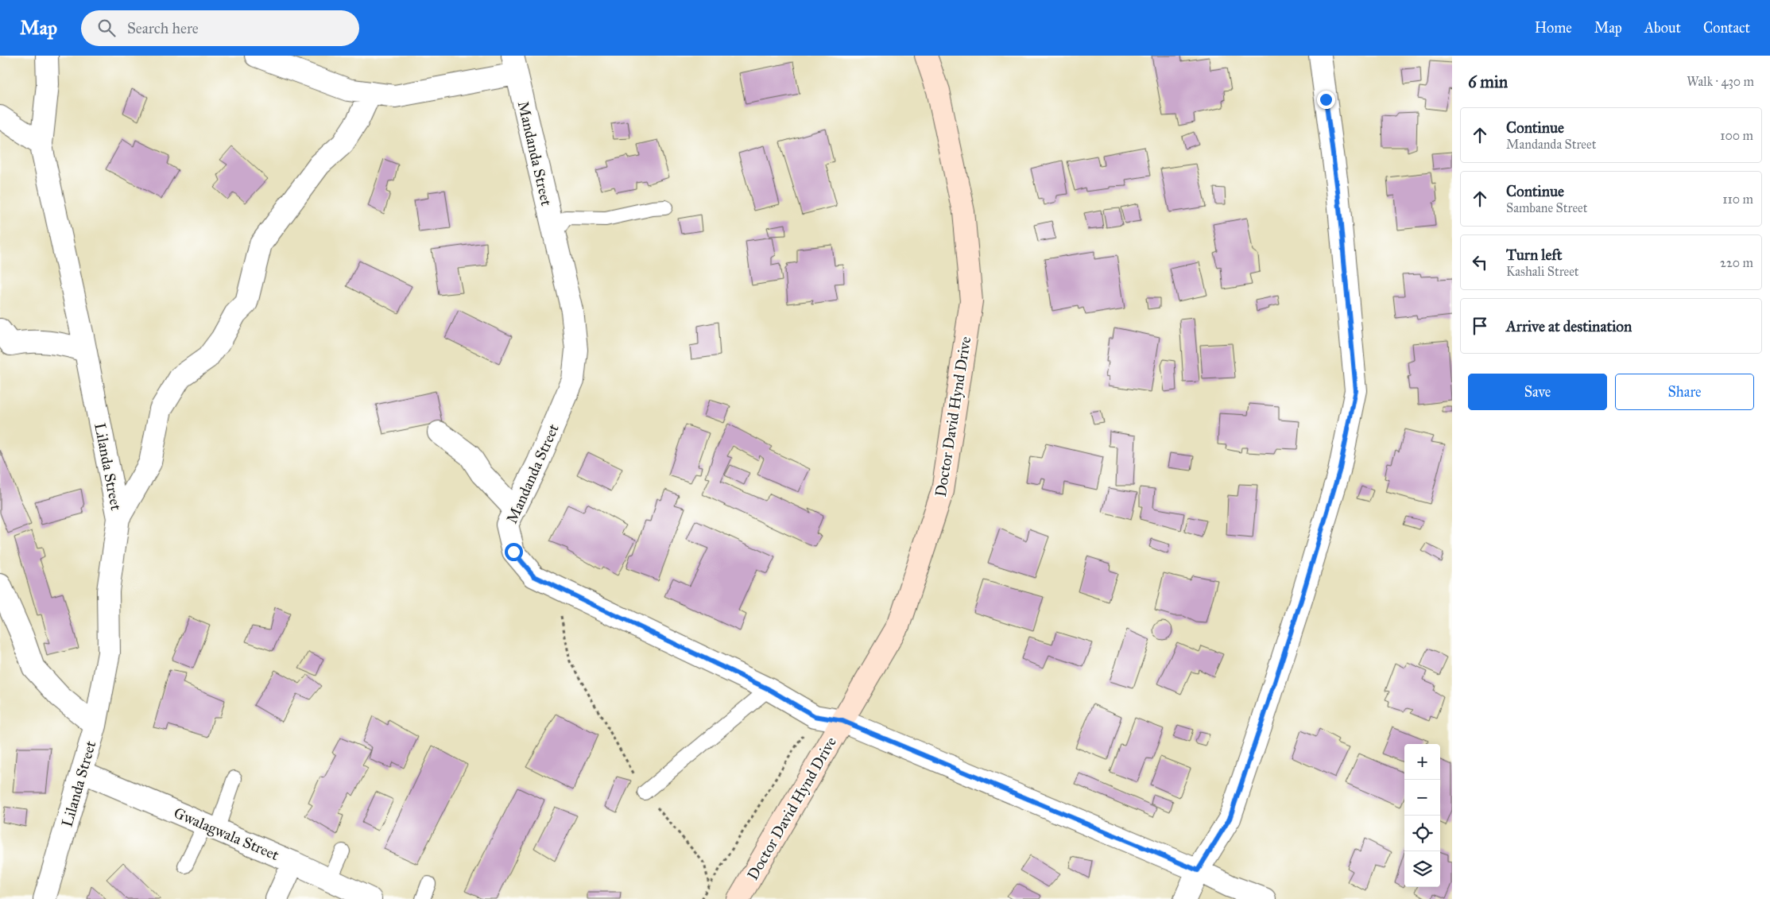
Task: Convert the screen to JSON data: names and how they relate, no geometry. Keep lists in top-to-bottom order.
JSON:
{
  "streets": {
    "main road": ["Doctor David Hynd Drive"],
    "street": ["Mandanda Street", "Lilanda Street", "Gwalagwala Street"]
  },
  "crossings": [
    ["Mandanda Street", "Doctor David Hynd Drive"],
    ["Lilanda Street", "Gwalagwala Street"]
  ],
  "page": {
    "header": "Map",
    "search": "Search here",
    "nav": [
      "Home",
      "Map",
      "About",
      "Contact"
    ],
    "heading": ["6 min", "Walk · 430 m"],
    "list": [
      ["Continue", "Mandanda Street", "100 m"],
      ["Continue", "Sambane Street", "110 m"],
      ["Turn left", "Kashali Street", "220 m"],
      "Arrive at destination"
    ],
    "buttons": ["Save", "Share"],
    "map_buttons": ["+", "−"]
  }
}
